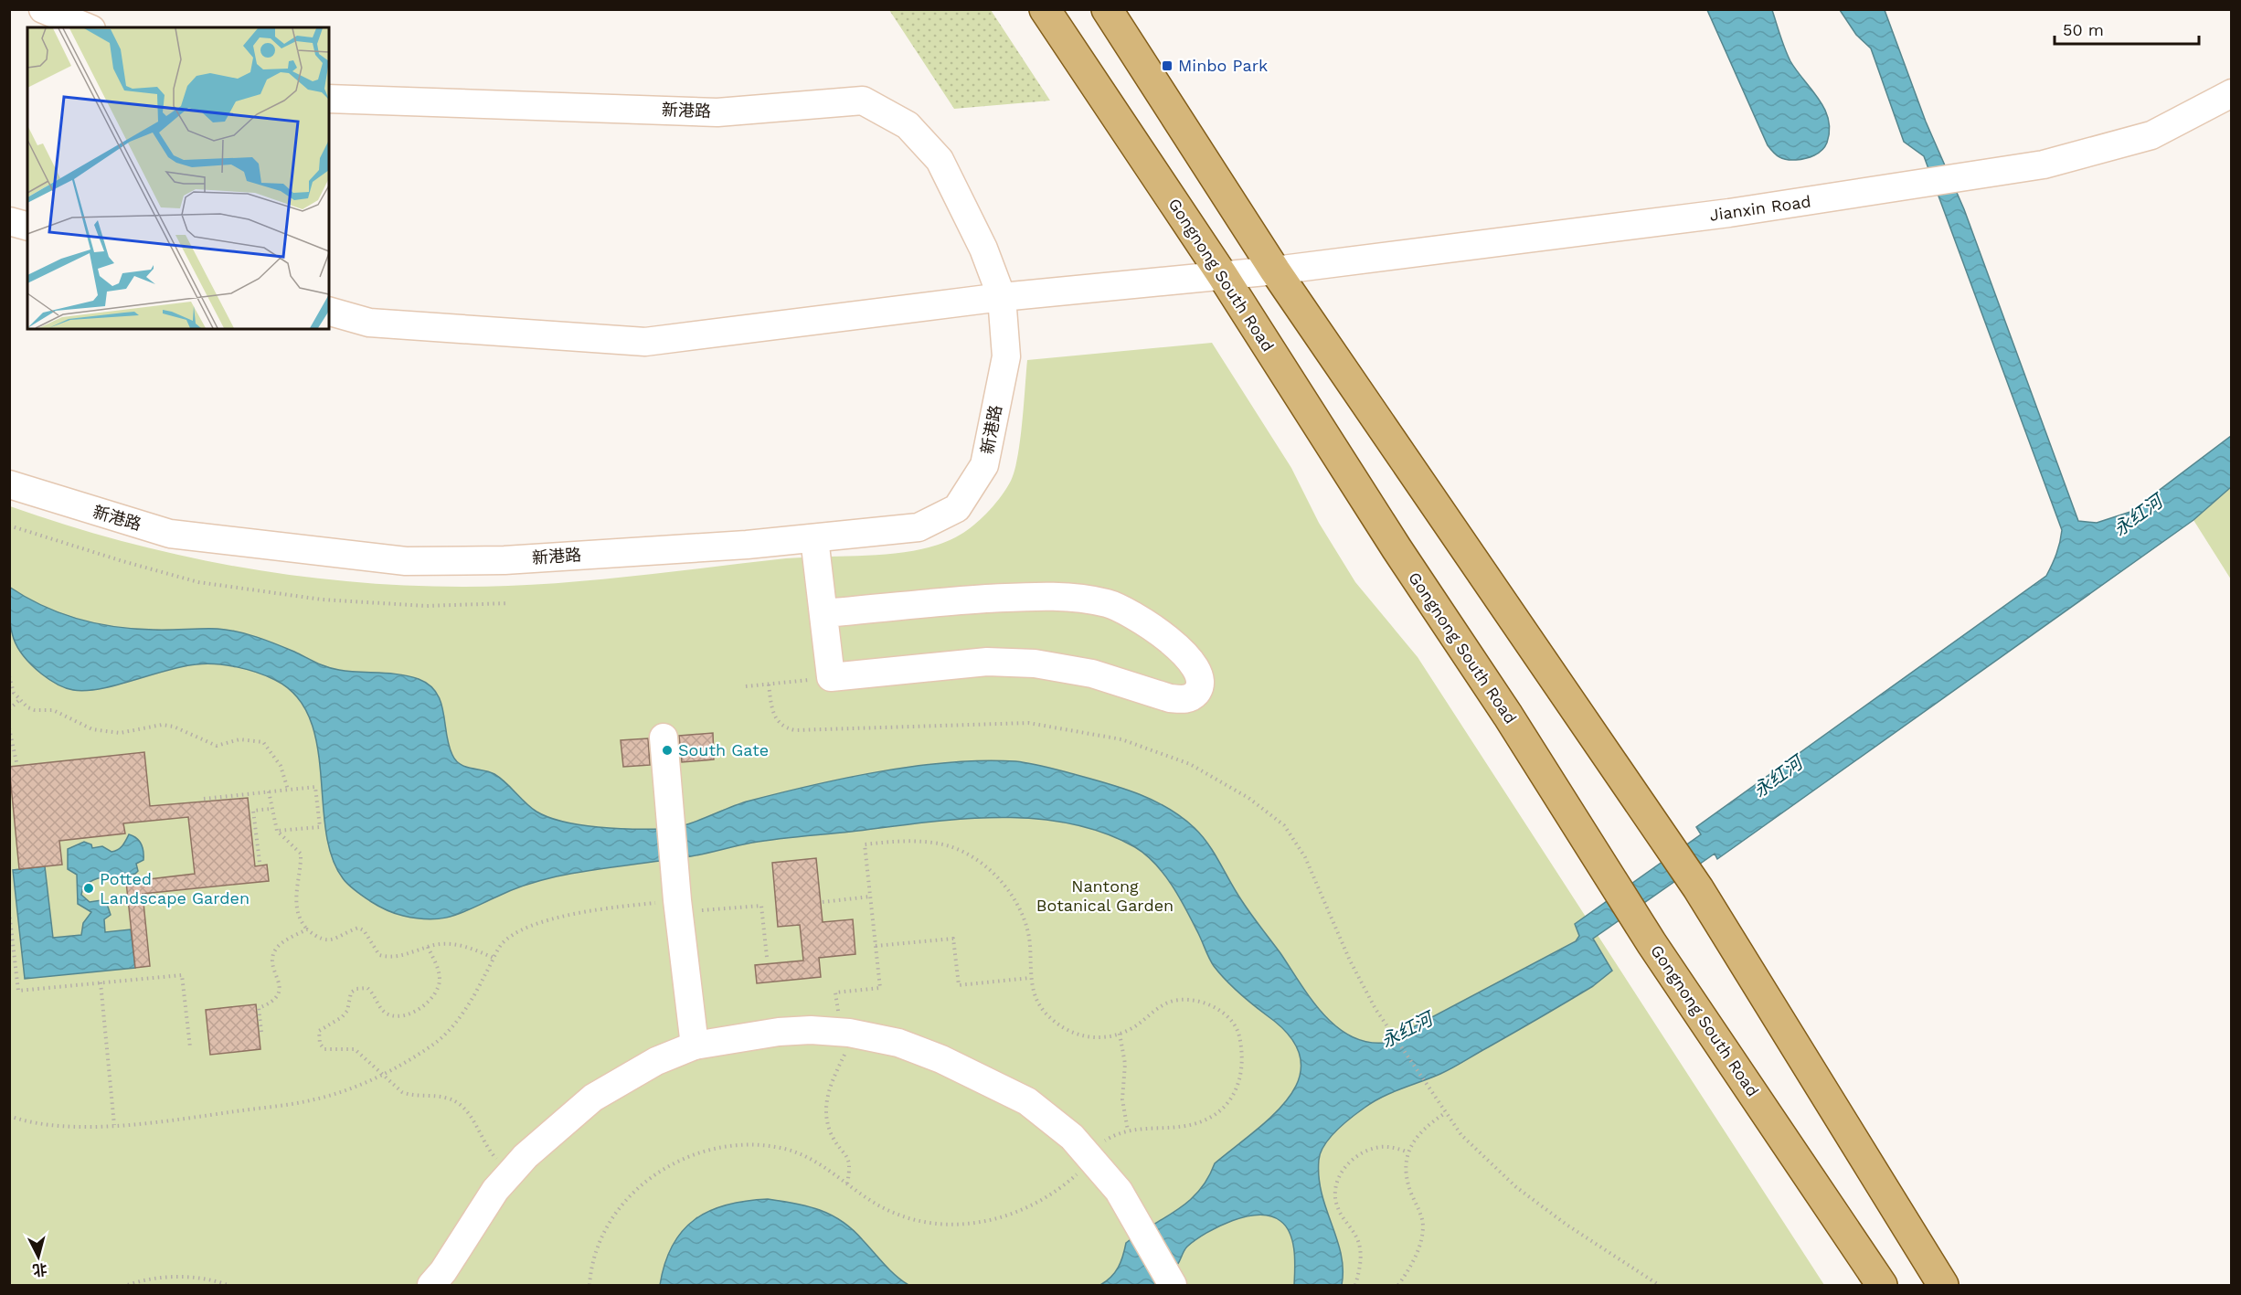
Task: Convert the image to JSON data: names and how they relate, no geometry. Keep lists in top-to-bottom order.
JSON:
{
  "streets": {
    "main road": ["Gongnong South Road"],
    "street": ["新港路", "Jianxin Road"]
  },
  "crossings": [
    ["新港路", "Jianxin Road"],
    ["Jianxin Road", "Gongnong South Road"]
  ],
  "water": ["永红河"],
  "parks": ["Nantong Botanical Garden"],
  "places": {
    "transit": ["Minbo Park"],
    "other": ["South Gate", "Potted Landscape Garden"]
  },
  "scale_bar": "50 m",
  "north": "bottom"
}
